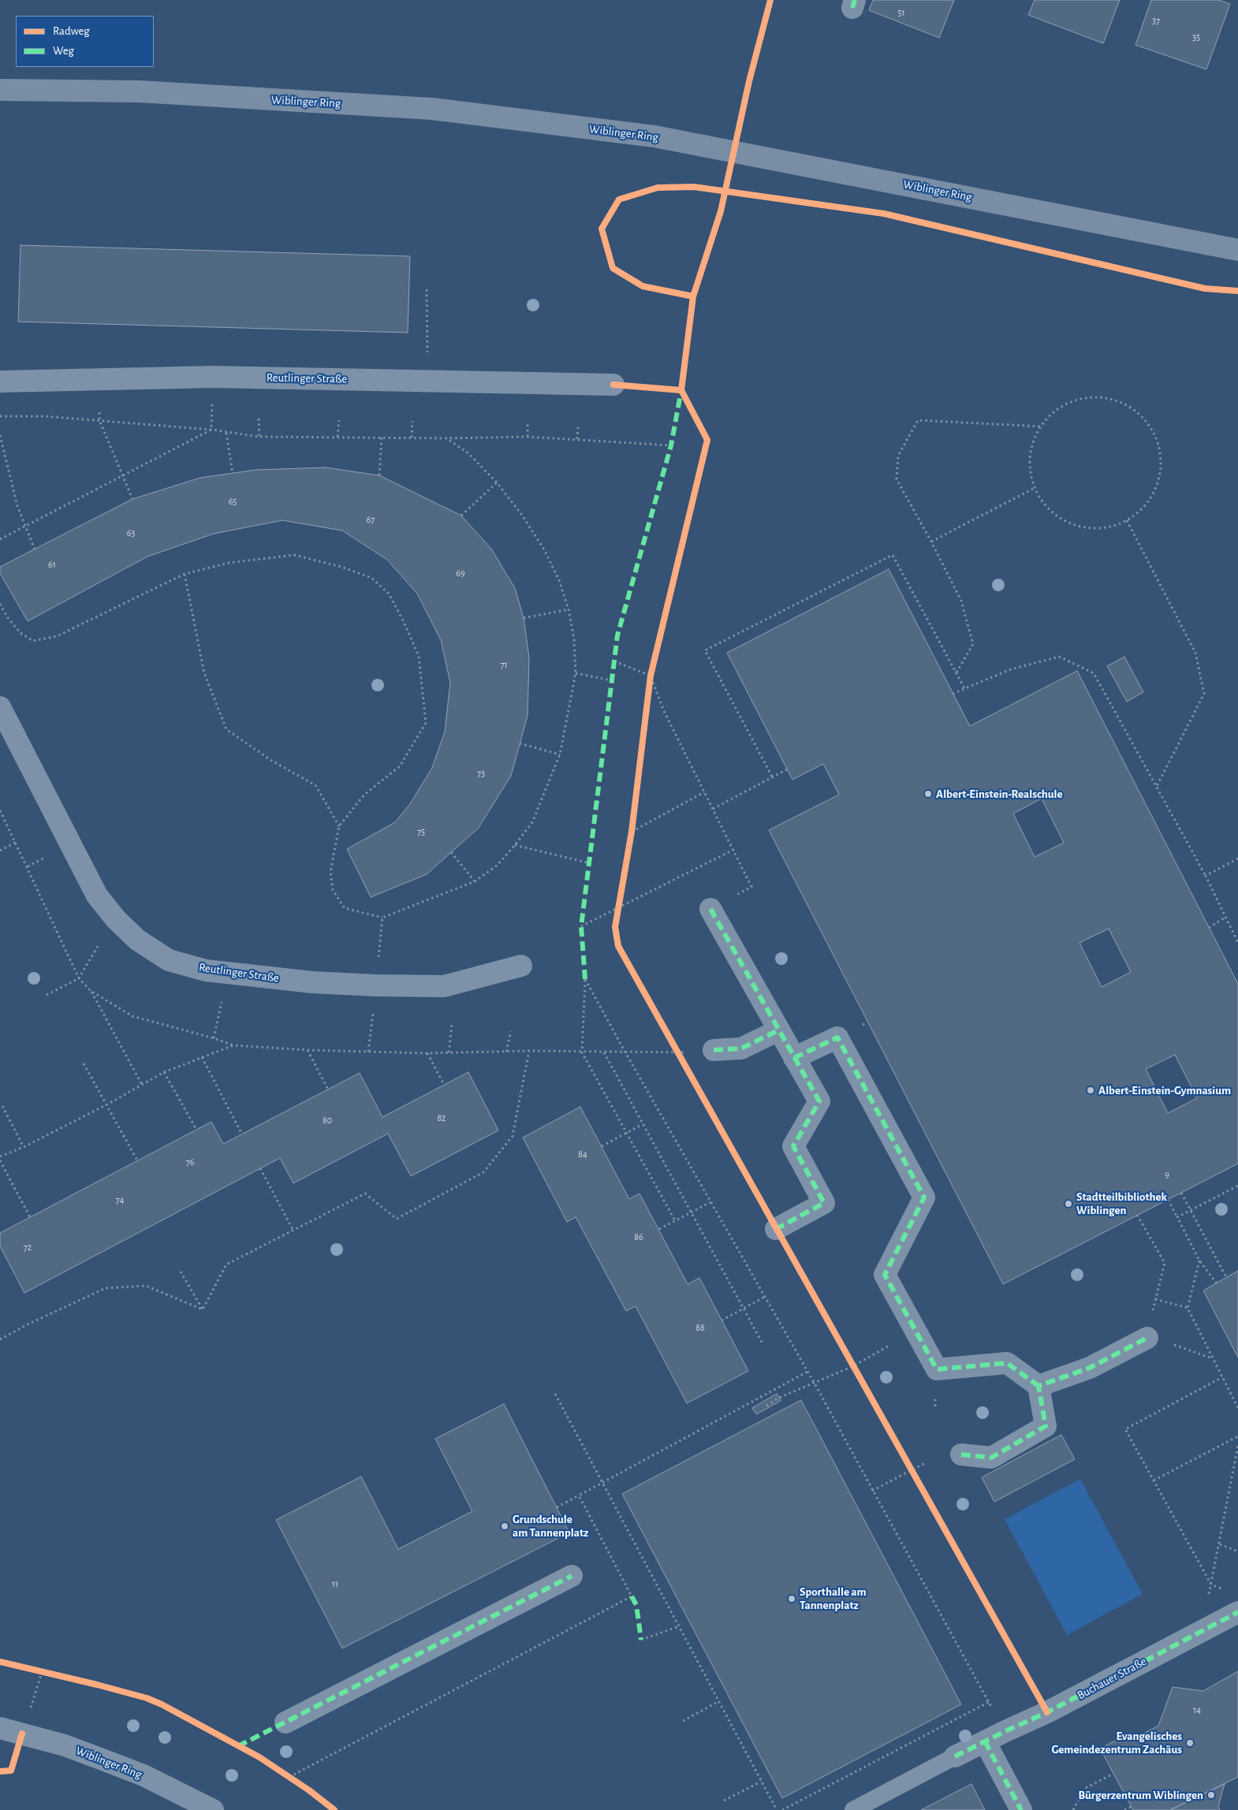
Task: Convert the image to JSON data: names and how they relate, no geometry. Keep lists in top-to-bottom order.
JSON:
{
  "streets": {
    "main road": ["Wiblinger Ring"],
    "street": ["Reutlinger Straße", "Buchauer Straße"]
  },
  "places": [
    "Albert-Einstein-Realschule",
    "Albert-Einstein-Gymnasium",
    "Stadtteilbibliothek Wiblingen",
    "Grundschule am Tannenplatz",
    "Sporthalle am Tannenplatz",
    "Evangelisches Gemeindezentrum Zachäus",
    "Bürgerzentrum Wiblingen"
  ],
  "house_numbers": [
    "51",
    "37",
    "35",
    "65",
    "67",
    "63",
    "61",
    "69",
    "71",
    "73",
    "75",
    "82",
    "80",
    "84",
    "76",
    "9",
    "74",
    "86",
    "72",
    "88",
    "11",
    "14"
  ],
  "legend": ["Radweg", "Weg"]
}
